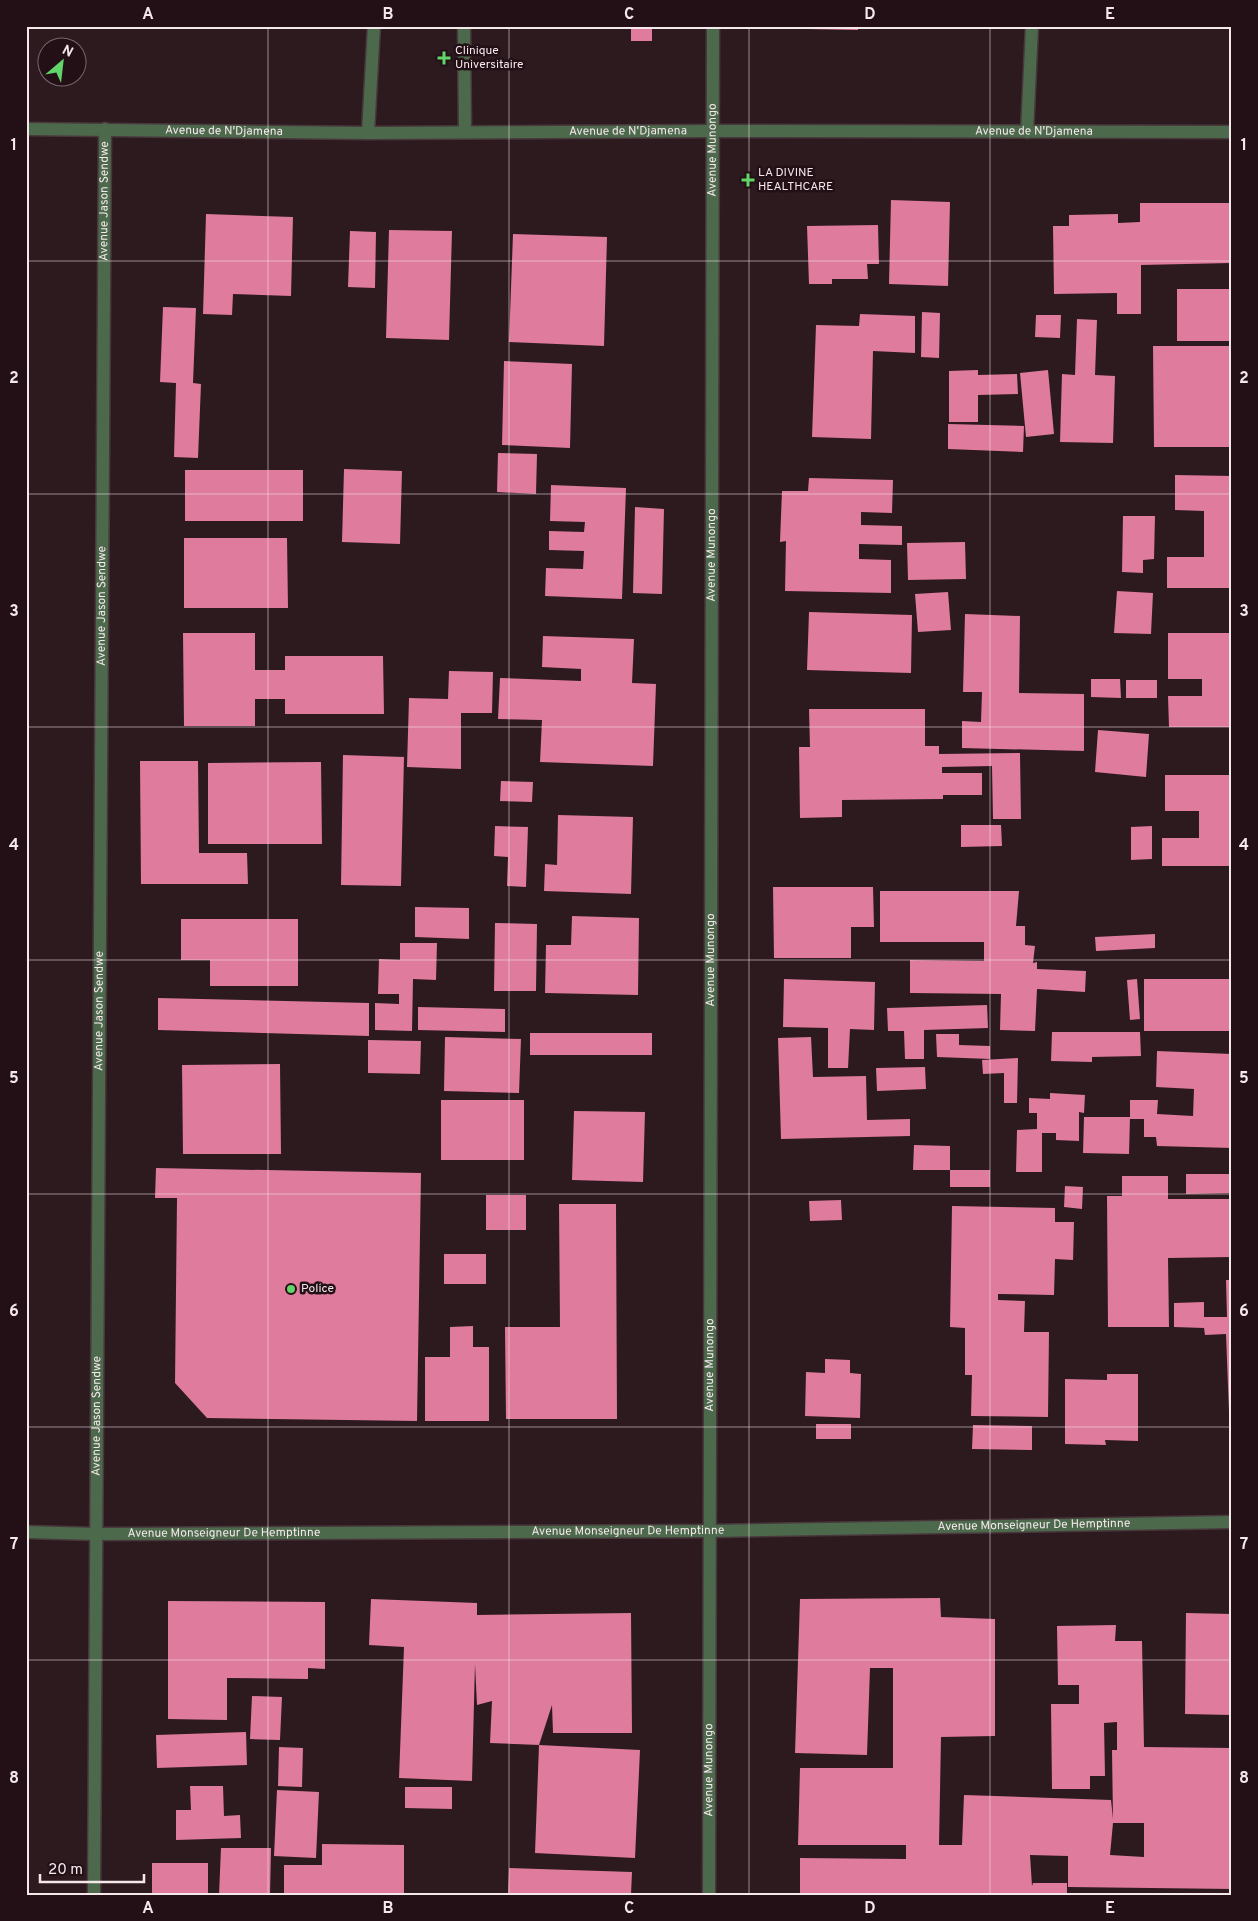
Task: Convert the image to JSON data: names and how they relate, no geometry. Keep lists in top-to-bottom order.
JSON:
{
  "streets": {
    "street": [
      "Avenue de N'Djamena",
      "Avenue Munongo",
      "Avenue Jason Sendwe",
      "Avenue Monseigneur De Hemptinne"
    ]
  },
  "crossings": [
    ["Avenue de N'Djamena", "Avenue Munongo"],
    ["Avenue de N'Djamena", "Avenue Jason Sendwe"],
    ["Avenue Munongo", "Avenue Monseigneur De Hemptinne"],
    ["Avenue Jason Sendwe", "Avenue Monseigneur De Hemptinne"]
  ],
  "places": {
    "health": ["Clinique Universitaire", "LA DIVINE HEALTHCARE"],
    "other": ["Police"]
  },
  "scale_bar": "20 m",
  "north": "top right",
  "grid": {
    "columns": [
      "A",
      "B",
      "C",
      "D",
      "E"
    ],
    "rows": [
      "1",
      "2",
      "3",
      "4",
      "5",
      "6",
      "7",
      "8"
    ]
  }
}
